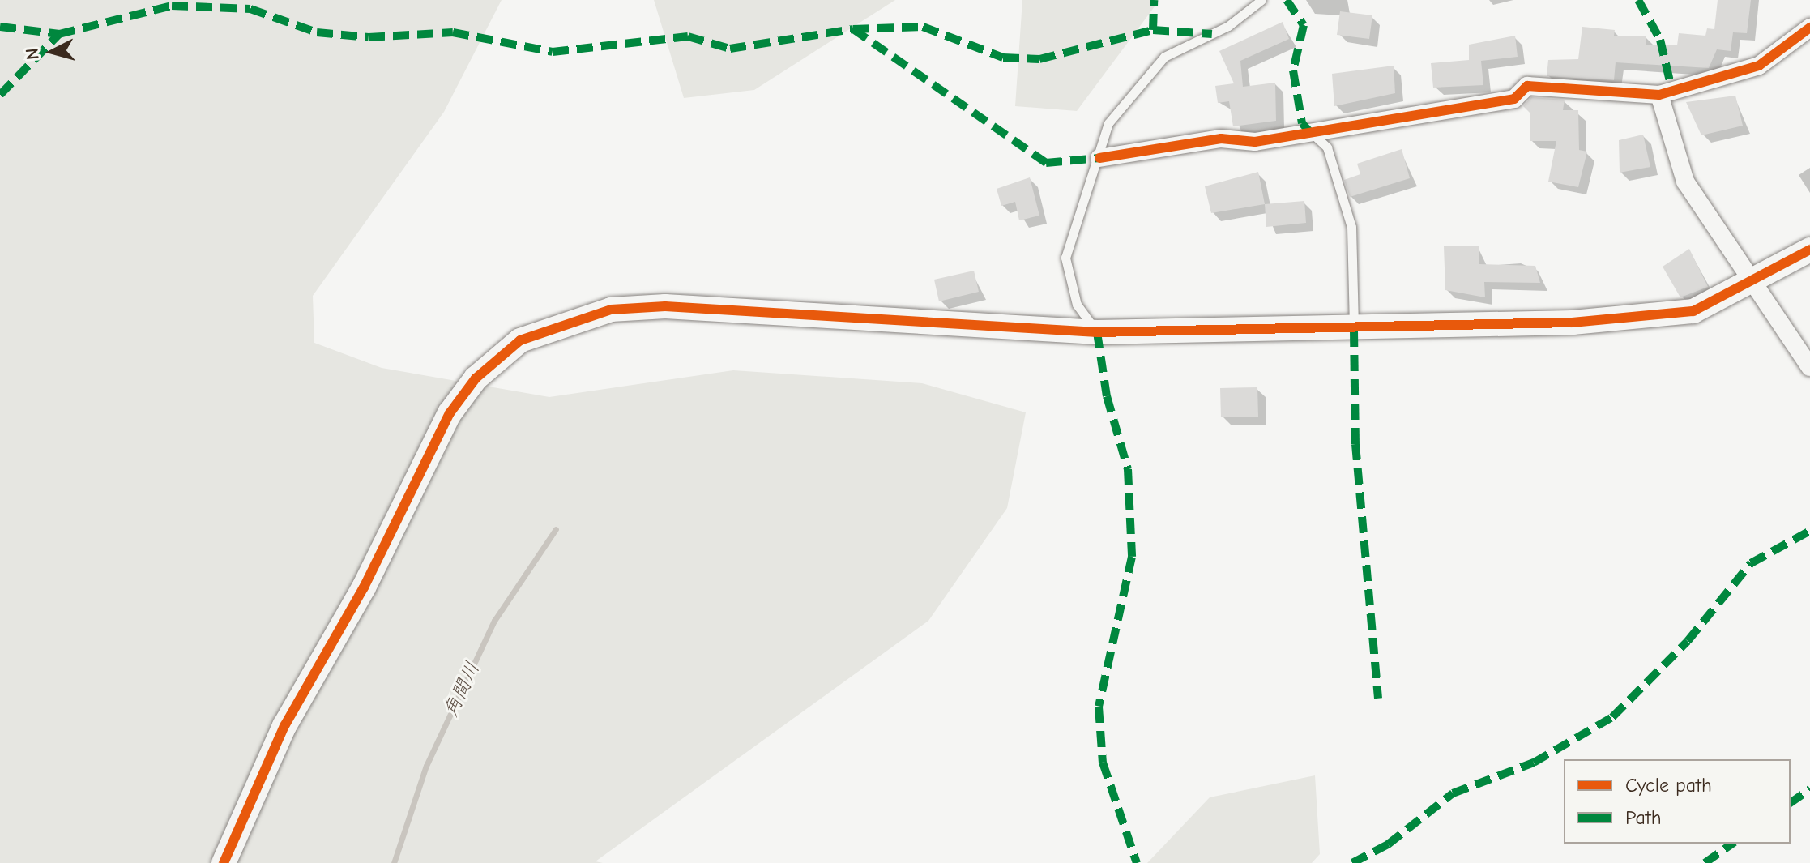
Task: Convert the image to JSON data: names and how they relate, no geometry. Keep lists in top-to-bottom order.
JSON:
{
  "water": ["角間川"],
  "legend": ["Cycle path", "Path"],
  "north": "left"
}
